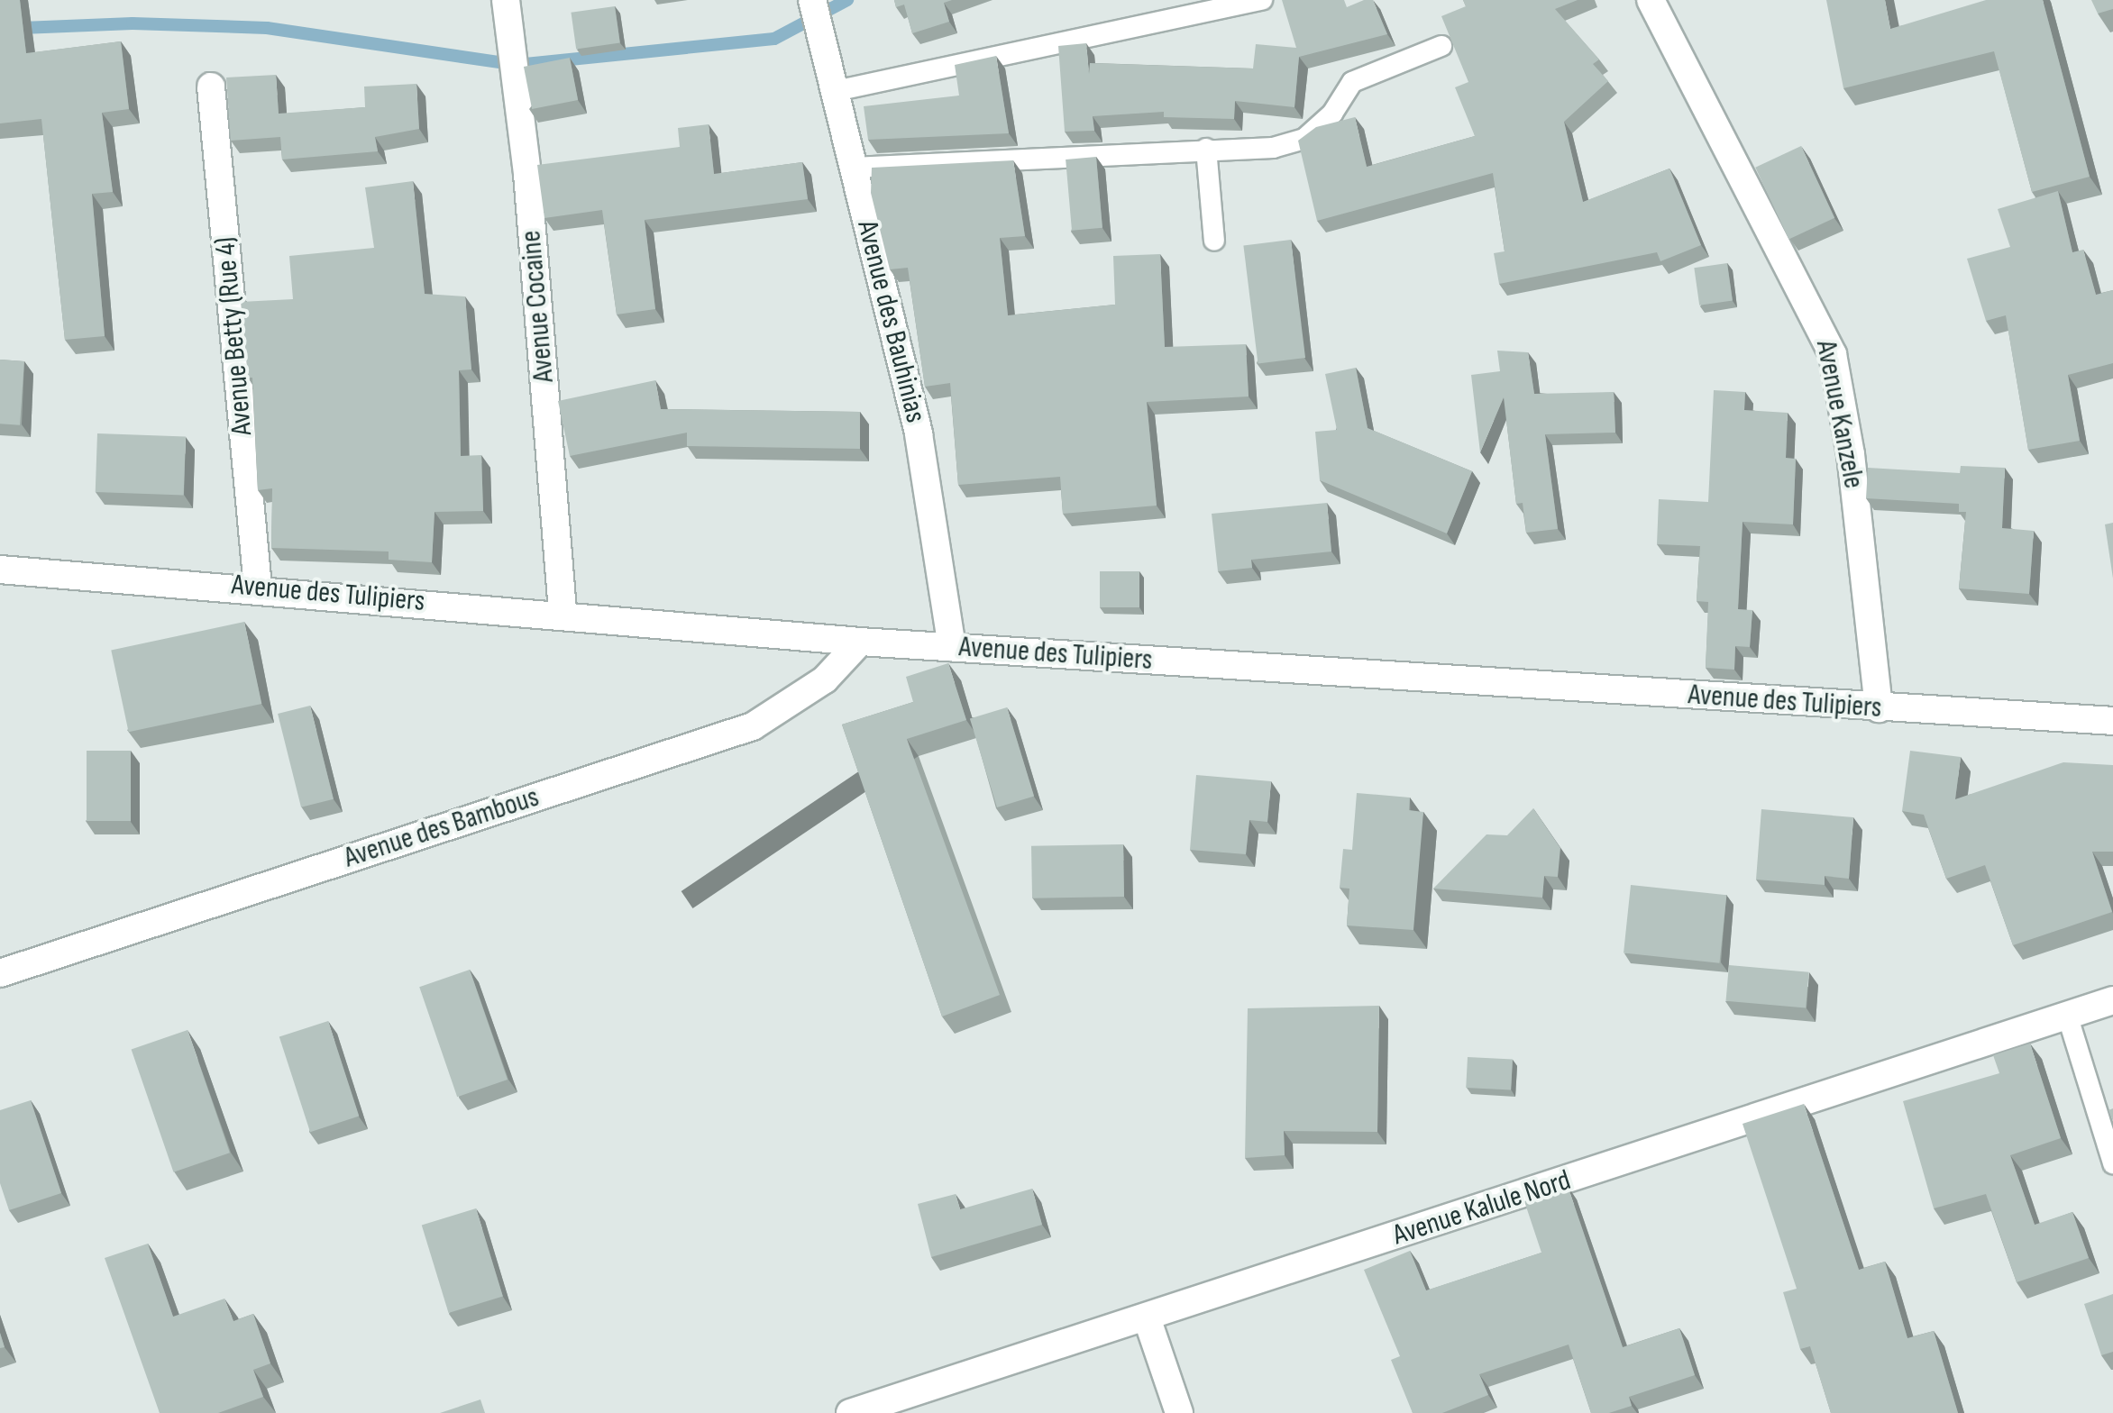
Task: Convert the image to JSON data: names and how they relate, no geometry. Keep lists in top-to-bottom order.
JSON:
{
  "streets": {
    "street": [
      "Avenue Cocaine",
      "Avenue des Bauhinias",
      "Avenue Betty (Rue 4)",
      "Avenue Kanzele",
      "Avenue des Tulipiers",
      "Avenue des Bambous",
      "Avenue Kalule Nord"
    ]
  },
  "crossings": [
    ["Avenue Cocaine", "Avenue des Tulipiers"],
    ["Avenue des Bauhinias", "Avenue des Tulipiers"],
    ["Avenue Betty (Rue 4)", "Avenue des Tulipiers"],
    ["Avenue Kanzele", "Avenue des Tulipiers"],
    ["Avenue des Tulipiers", "Avenue des Bambous"]
  ]
}
